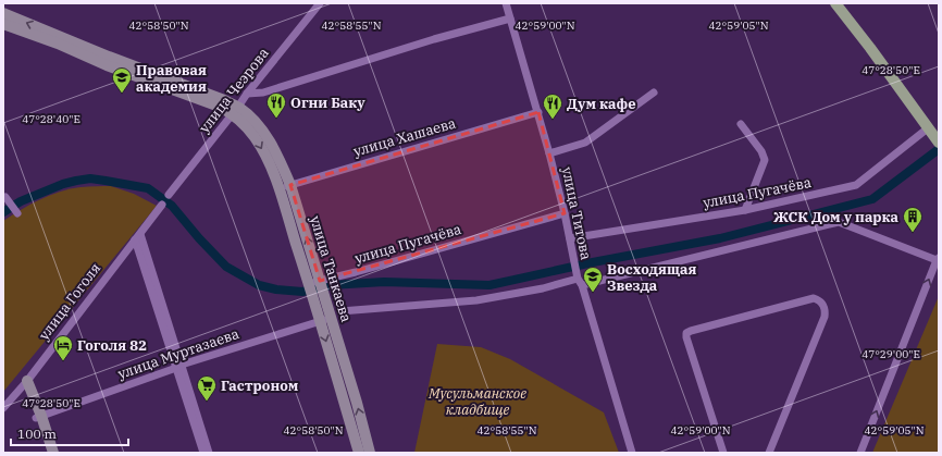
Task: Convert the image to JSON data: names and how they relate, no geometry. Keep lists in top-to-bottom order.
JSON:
{
  "streets": {
    "main road": ["улица Танкаева"],
    "street": [
      "улица Чеэрова",
      "улица Хашаева",
      "улица Пугачёва",
      "улица Титова",
      "улица Гоголя",
      "улица Муртазаева"
    ]
  },
  "crossings": [
    ["улица Чеэрова", "улица Танкаева"],
    ["улица Хашаева", "улица Титова"],
    ["улица Хашаева", "улица Танкаева"],
    ["улица Пугачёва", "улица Титова"],
    ["улица Пугачёва", "улица Танкаева"],
    ["улица Титова", "улица Муртазаева"],
    ["улица Танкаева", "улица Муртазаева"]
  ],
  "parks": ["Мусульманское кладбище"],
  "places": {
    "school or university": ["Правовая академия", "Восходящая Звезда"],
    "restaurant": ["Огни Баку", "Дум кафе"],
    "building": ["ЖСК Дом у парка"],
    "hotel": ["Гоголя 82"],
    "supermarket": ["Гастроном"]
  },
  "scale_bar": "100 m",
  "coordinates": [
    "42°58'50\"N",
    "42°58'55\"N",
    "42°59'00\"N",
    "42°59'05\"N",
    "47°28'50\"E",
    "47°28'40\"E",
    "47°29'00\"E"
  ]
}
